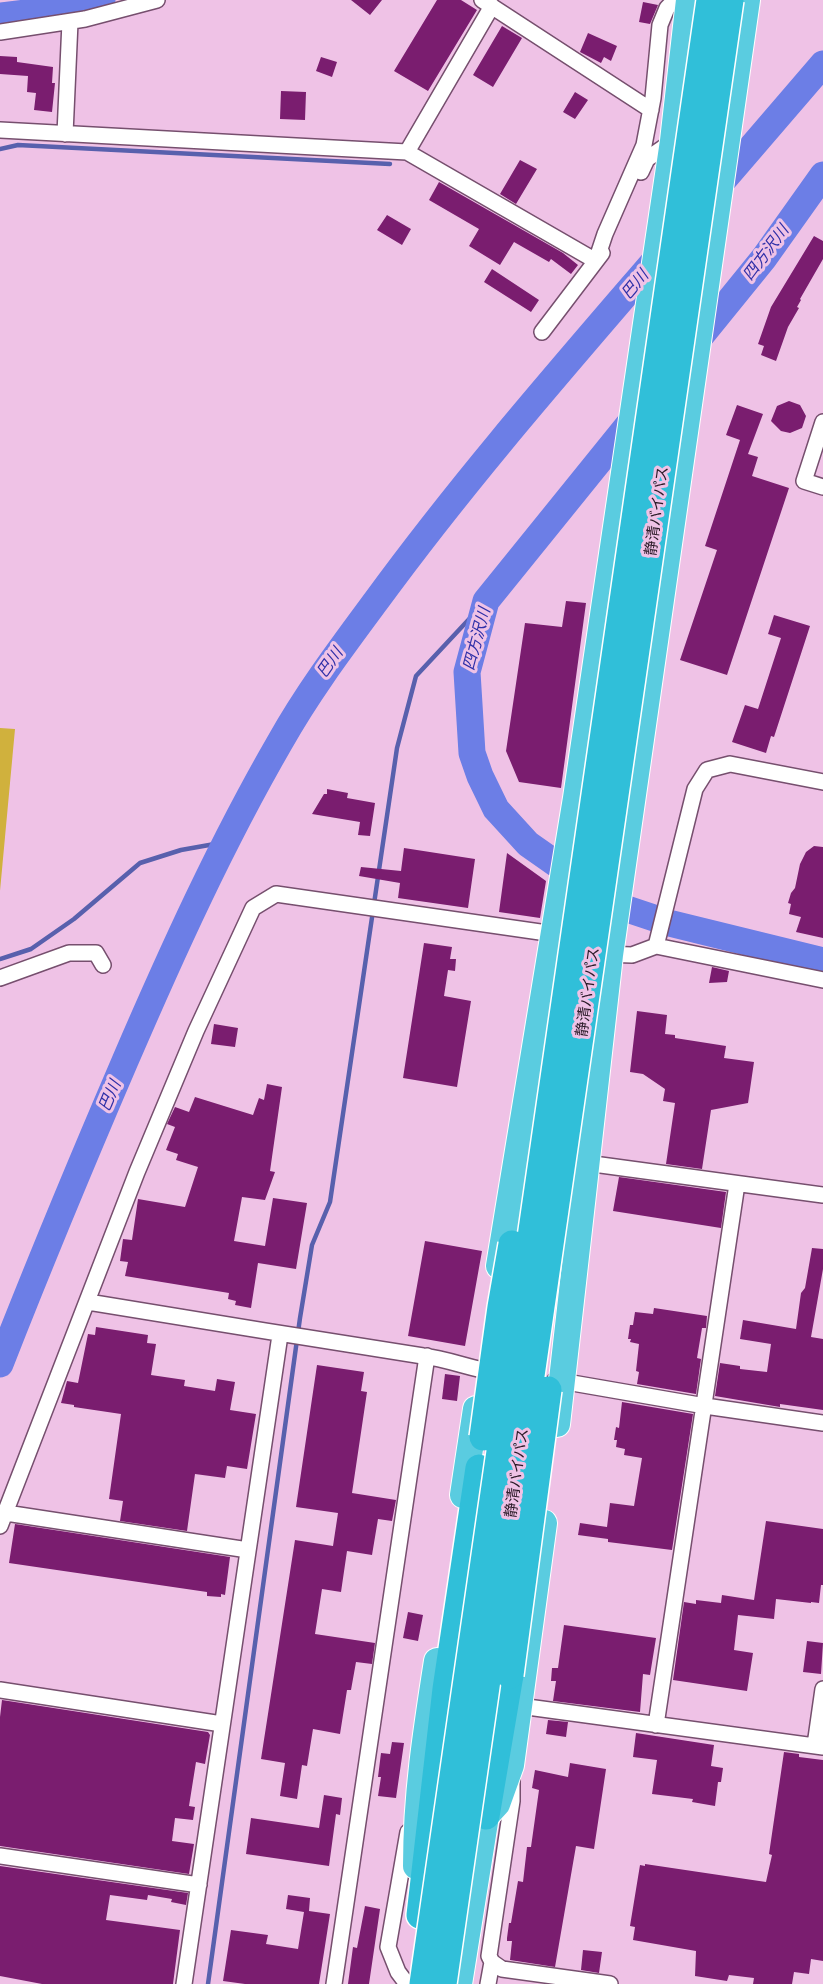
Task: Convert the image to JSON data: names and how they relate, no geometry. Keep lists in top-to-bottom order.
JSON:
{
  "streets": {
    "highway": ["静清バイパス"]
  },
  "water": ["四方沢川", "巴川"]
}
